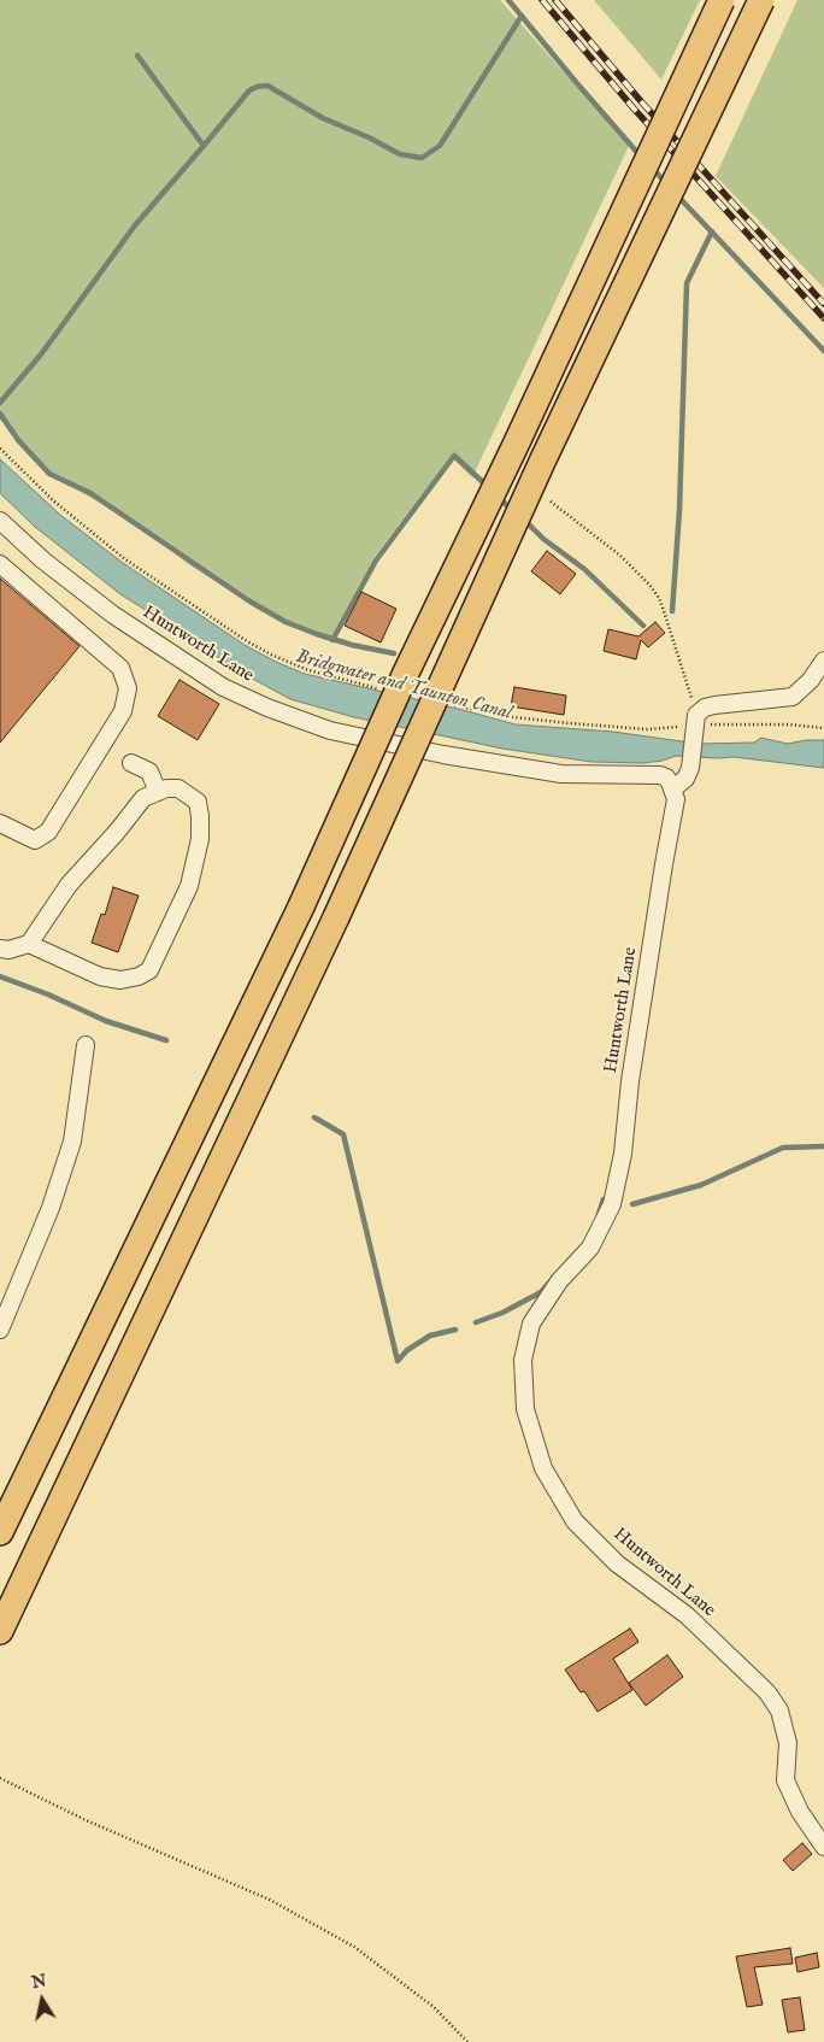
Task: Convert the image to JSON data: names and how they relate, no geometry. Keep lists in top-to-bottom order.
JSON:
{
  "streets": {
    "street": ["Huntworth Lane"]
  },
  "water": ["Bridgwater and Taunton Canal"],
  "north": "top"
}
